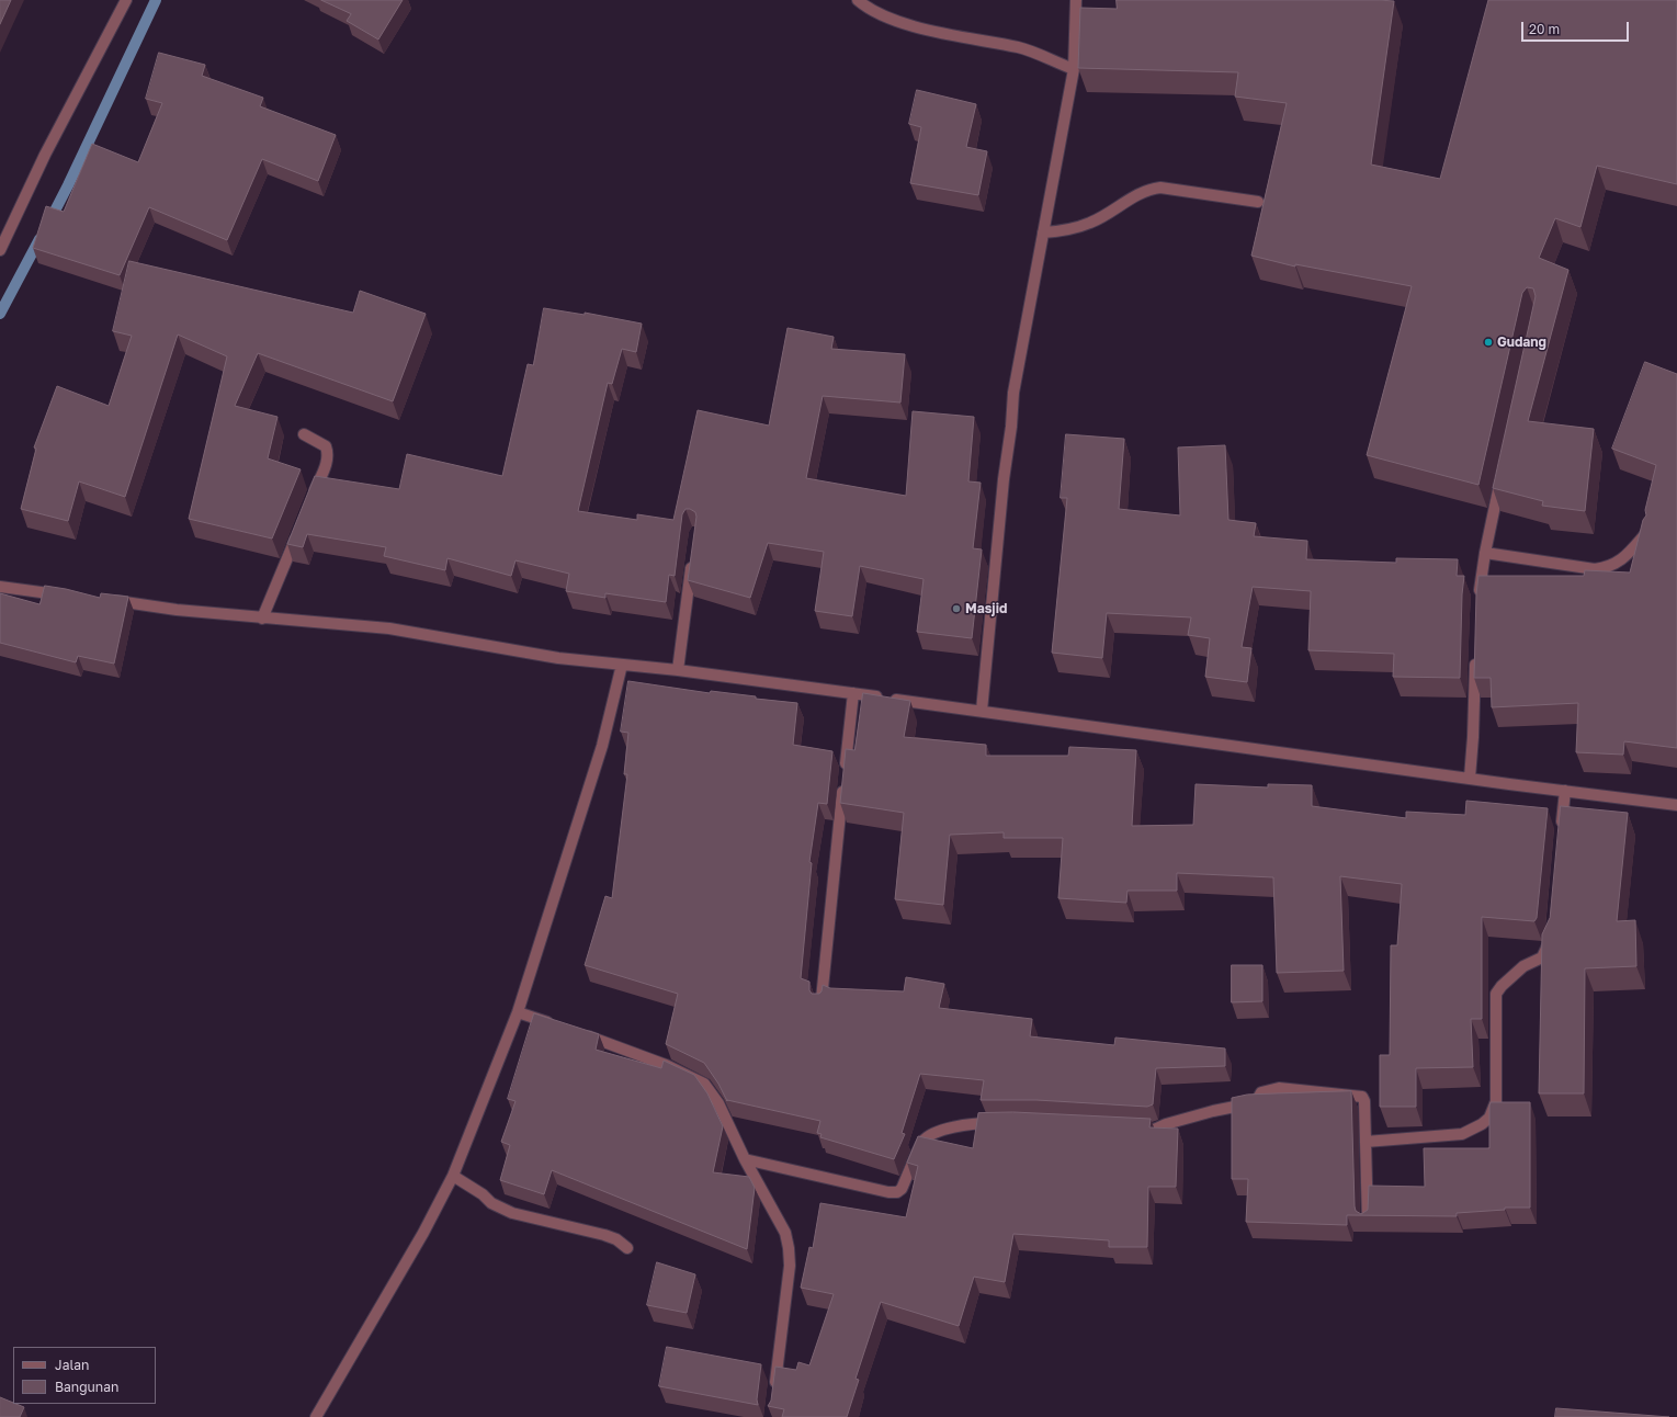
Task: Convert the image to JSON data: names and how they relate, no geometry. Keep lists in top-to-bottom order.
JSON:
{
  "places": ["Gudang", "Masjid"],
  "legend": ["Jalan", "Bangunan"],
  "scale_bar": "20 m"
}
